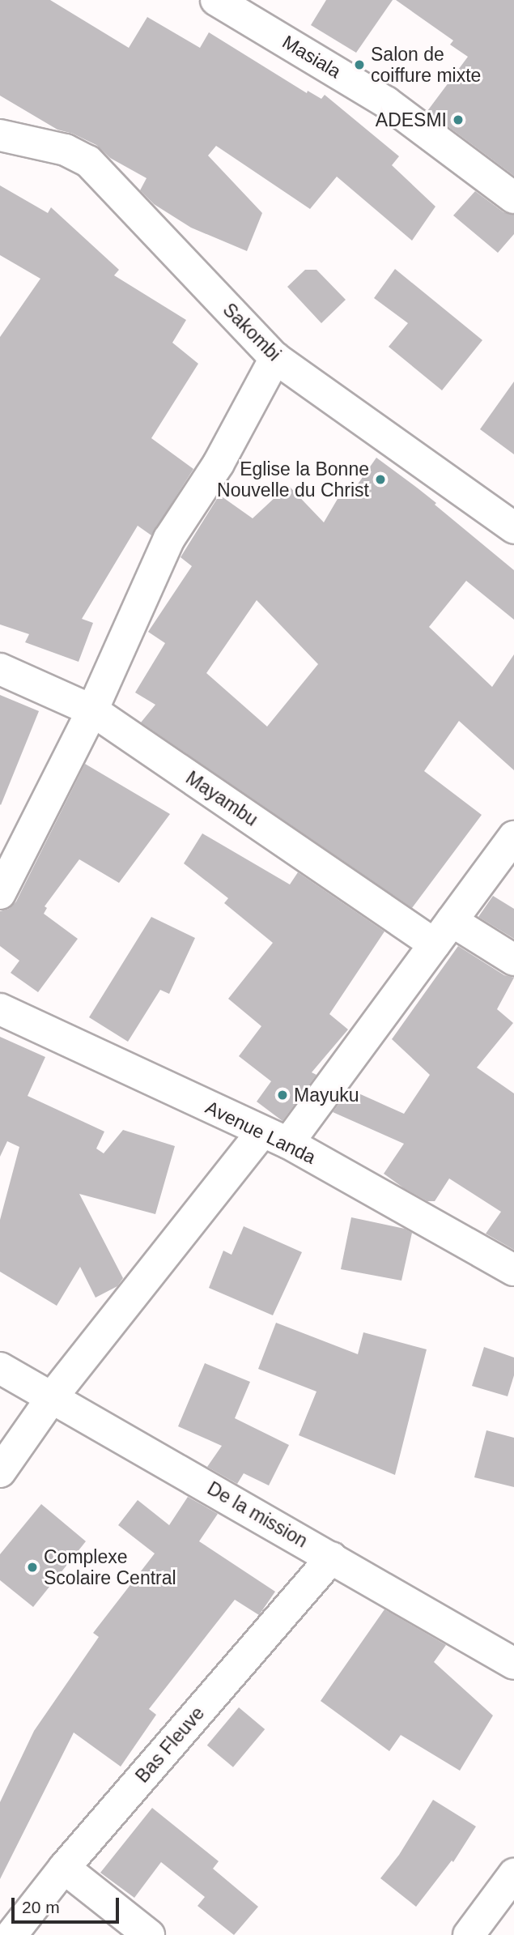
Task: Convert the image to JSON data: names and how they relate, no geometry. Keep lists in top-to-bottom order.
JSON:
{
  "streets": {
    "street": [
      "Masiala",
      "Sakombi",
      "Mayambu",
      "Avenue Landa",
      "De la mission",
      "Bas Fleuve"
    ]
  },
  "crossings": [
    ["De la mission", "Bas Fleuve"]
  ],
  "places": [
    "Salon de coiffure mixte",
    "ADESMI",
    "Eglise la Bonne Nouvelle du Christ",
    "Mayuku",
    "Complexe Scolaire Central"
  ],
  "scale_bar": "20 m"
}
